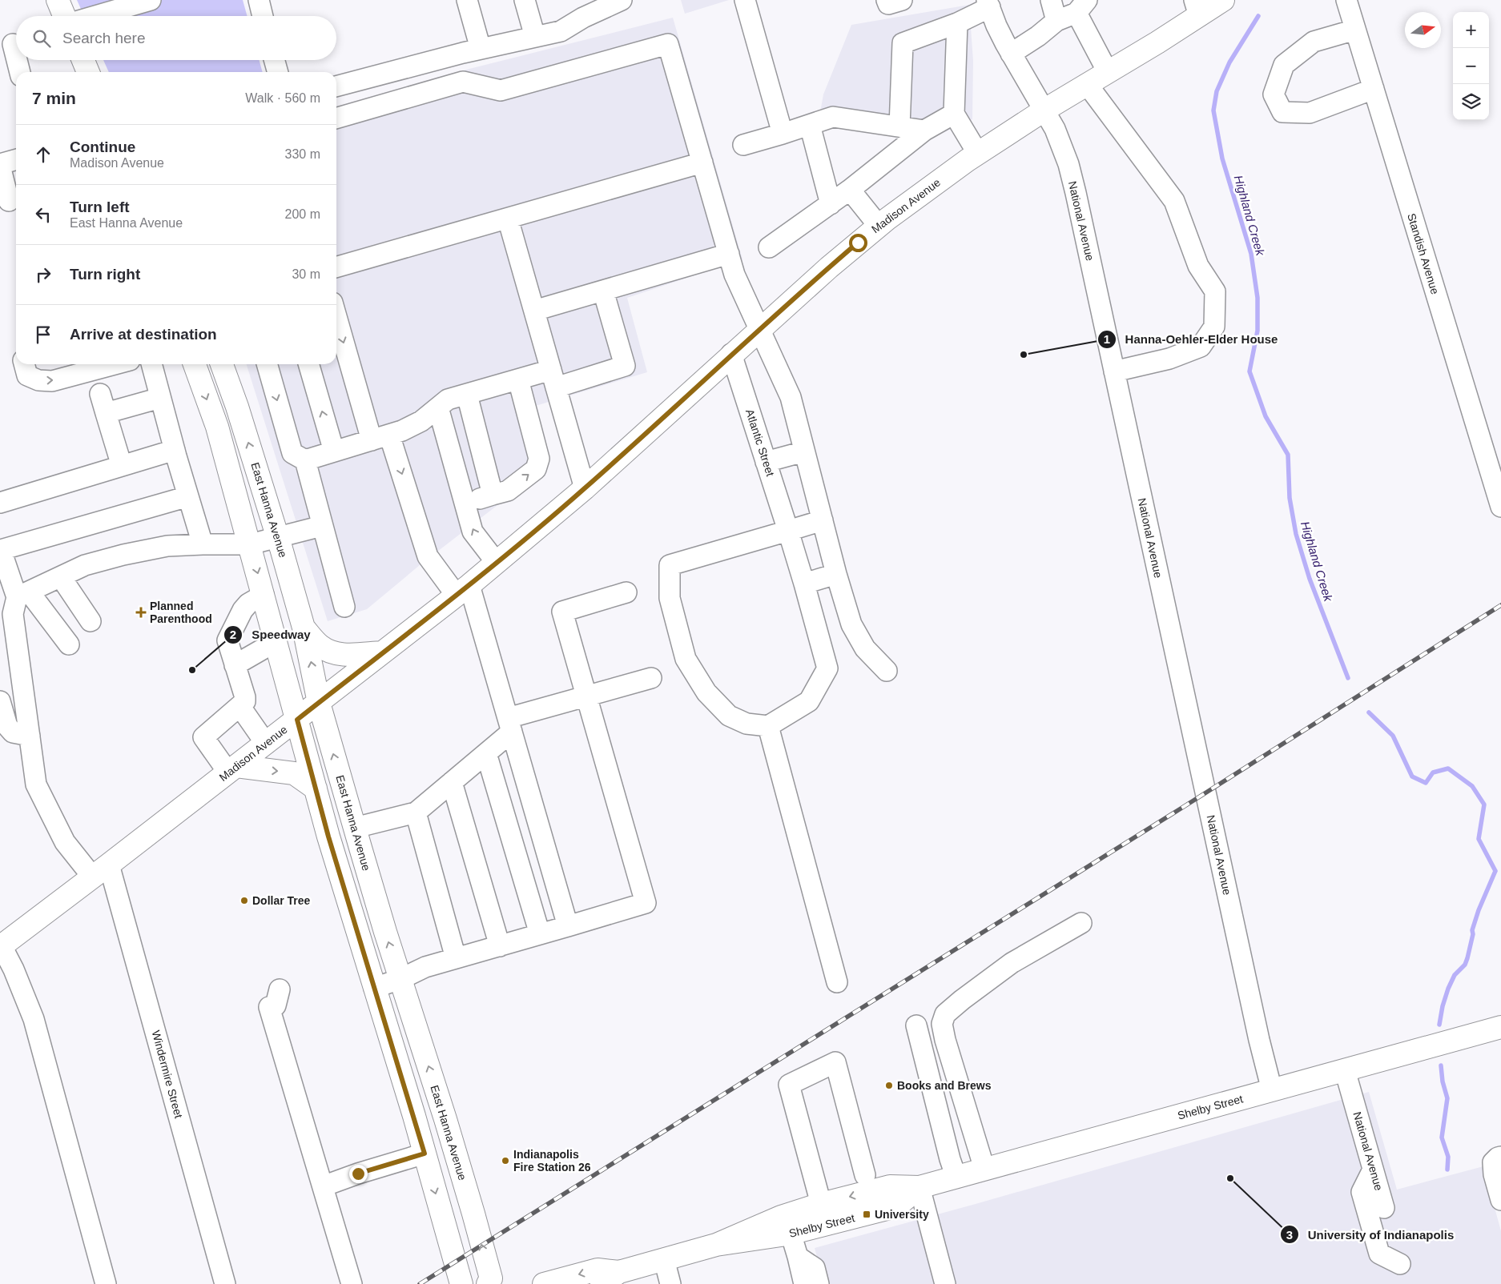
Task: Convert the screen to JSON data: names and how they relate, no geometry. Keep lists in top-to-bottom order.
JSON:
{
  "streets": {
    "main road": ["Madison Avenue", "East Hanna Avenue", "Shelby Street"],
    "street": [
      "National Avenue",
      "Standish Avenue",
      "Atlantic Street",
      "Windermire Street"
    ]
  },
  "crossings": [
    ["Madison Avenue", "National Avenue"],
    ["Madison Avenue", "Atlantic Street"],
    ["Madison Avenue", "East Hanna Avenue"],
    ["Madison Avenue", "Windermire Street"],
    ["National Avenue", "Shelby Street"]
  ],
  "water": ["Highland Creek"],
  "places": {
    "other": [
      "Hanna-Oehler-Elder House",
      "Speedway",
      "Dollar Tree",
      "Books and Brews",
      "Indianapolis Fire Station 26",
      "University of Indianapolis"
    ],
    "health": ["Planned Parenthood"],
    "transit": ["University"]
  },
  "north": "right",
  "page": {
    "map_buttons": ["+", "−"],
    "search": "Search here",
    "heading": ["7 min", "Walk · 560 m"],
    "list": [
      ["Continue", "Madison Avenue", "330 m"],
      ["Turn left", "East Hanna Avenue", "200 m"],
      ["Turn right", "30 m"],
      "Arrive at destination"
    ]
  }
}
